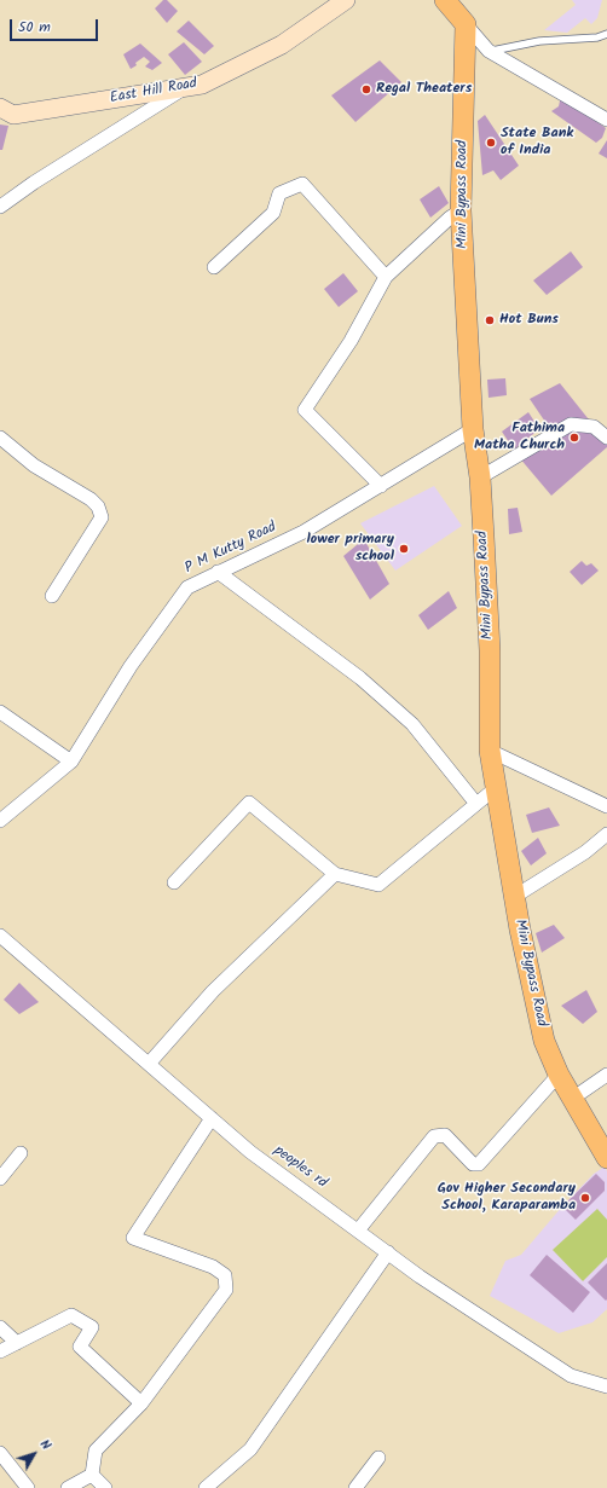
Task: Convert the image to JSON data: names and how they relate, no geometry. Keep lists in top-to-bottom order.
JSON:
{
  "streets": {
    "main road": ["Mini Bypass Road"],
    "street": ["East Hill Road", "P M Kutty Road", "peoples rd"]
  },
  "crossings": [
    ["Mini Bypass Road", "P M Kutty Road"]
  ],
  "places": [
    "Regal Theaters",
    "State Bank of India",
    "Hot Buns",
    "Fathima Matha Church",
    "lower primary school",
    "Gov Higher Secondary School, Karaparamba"
  ],
  "scale_bar": "50 m",
  "north": "top right"
}
